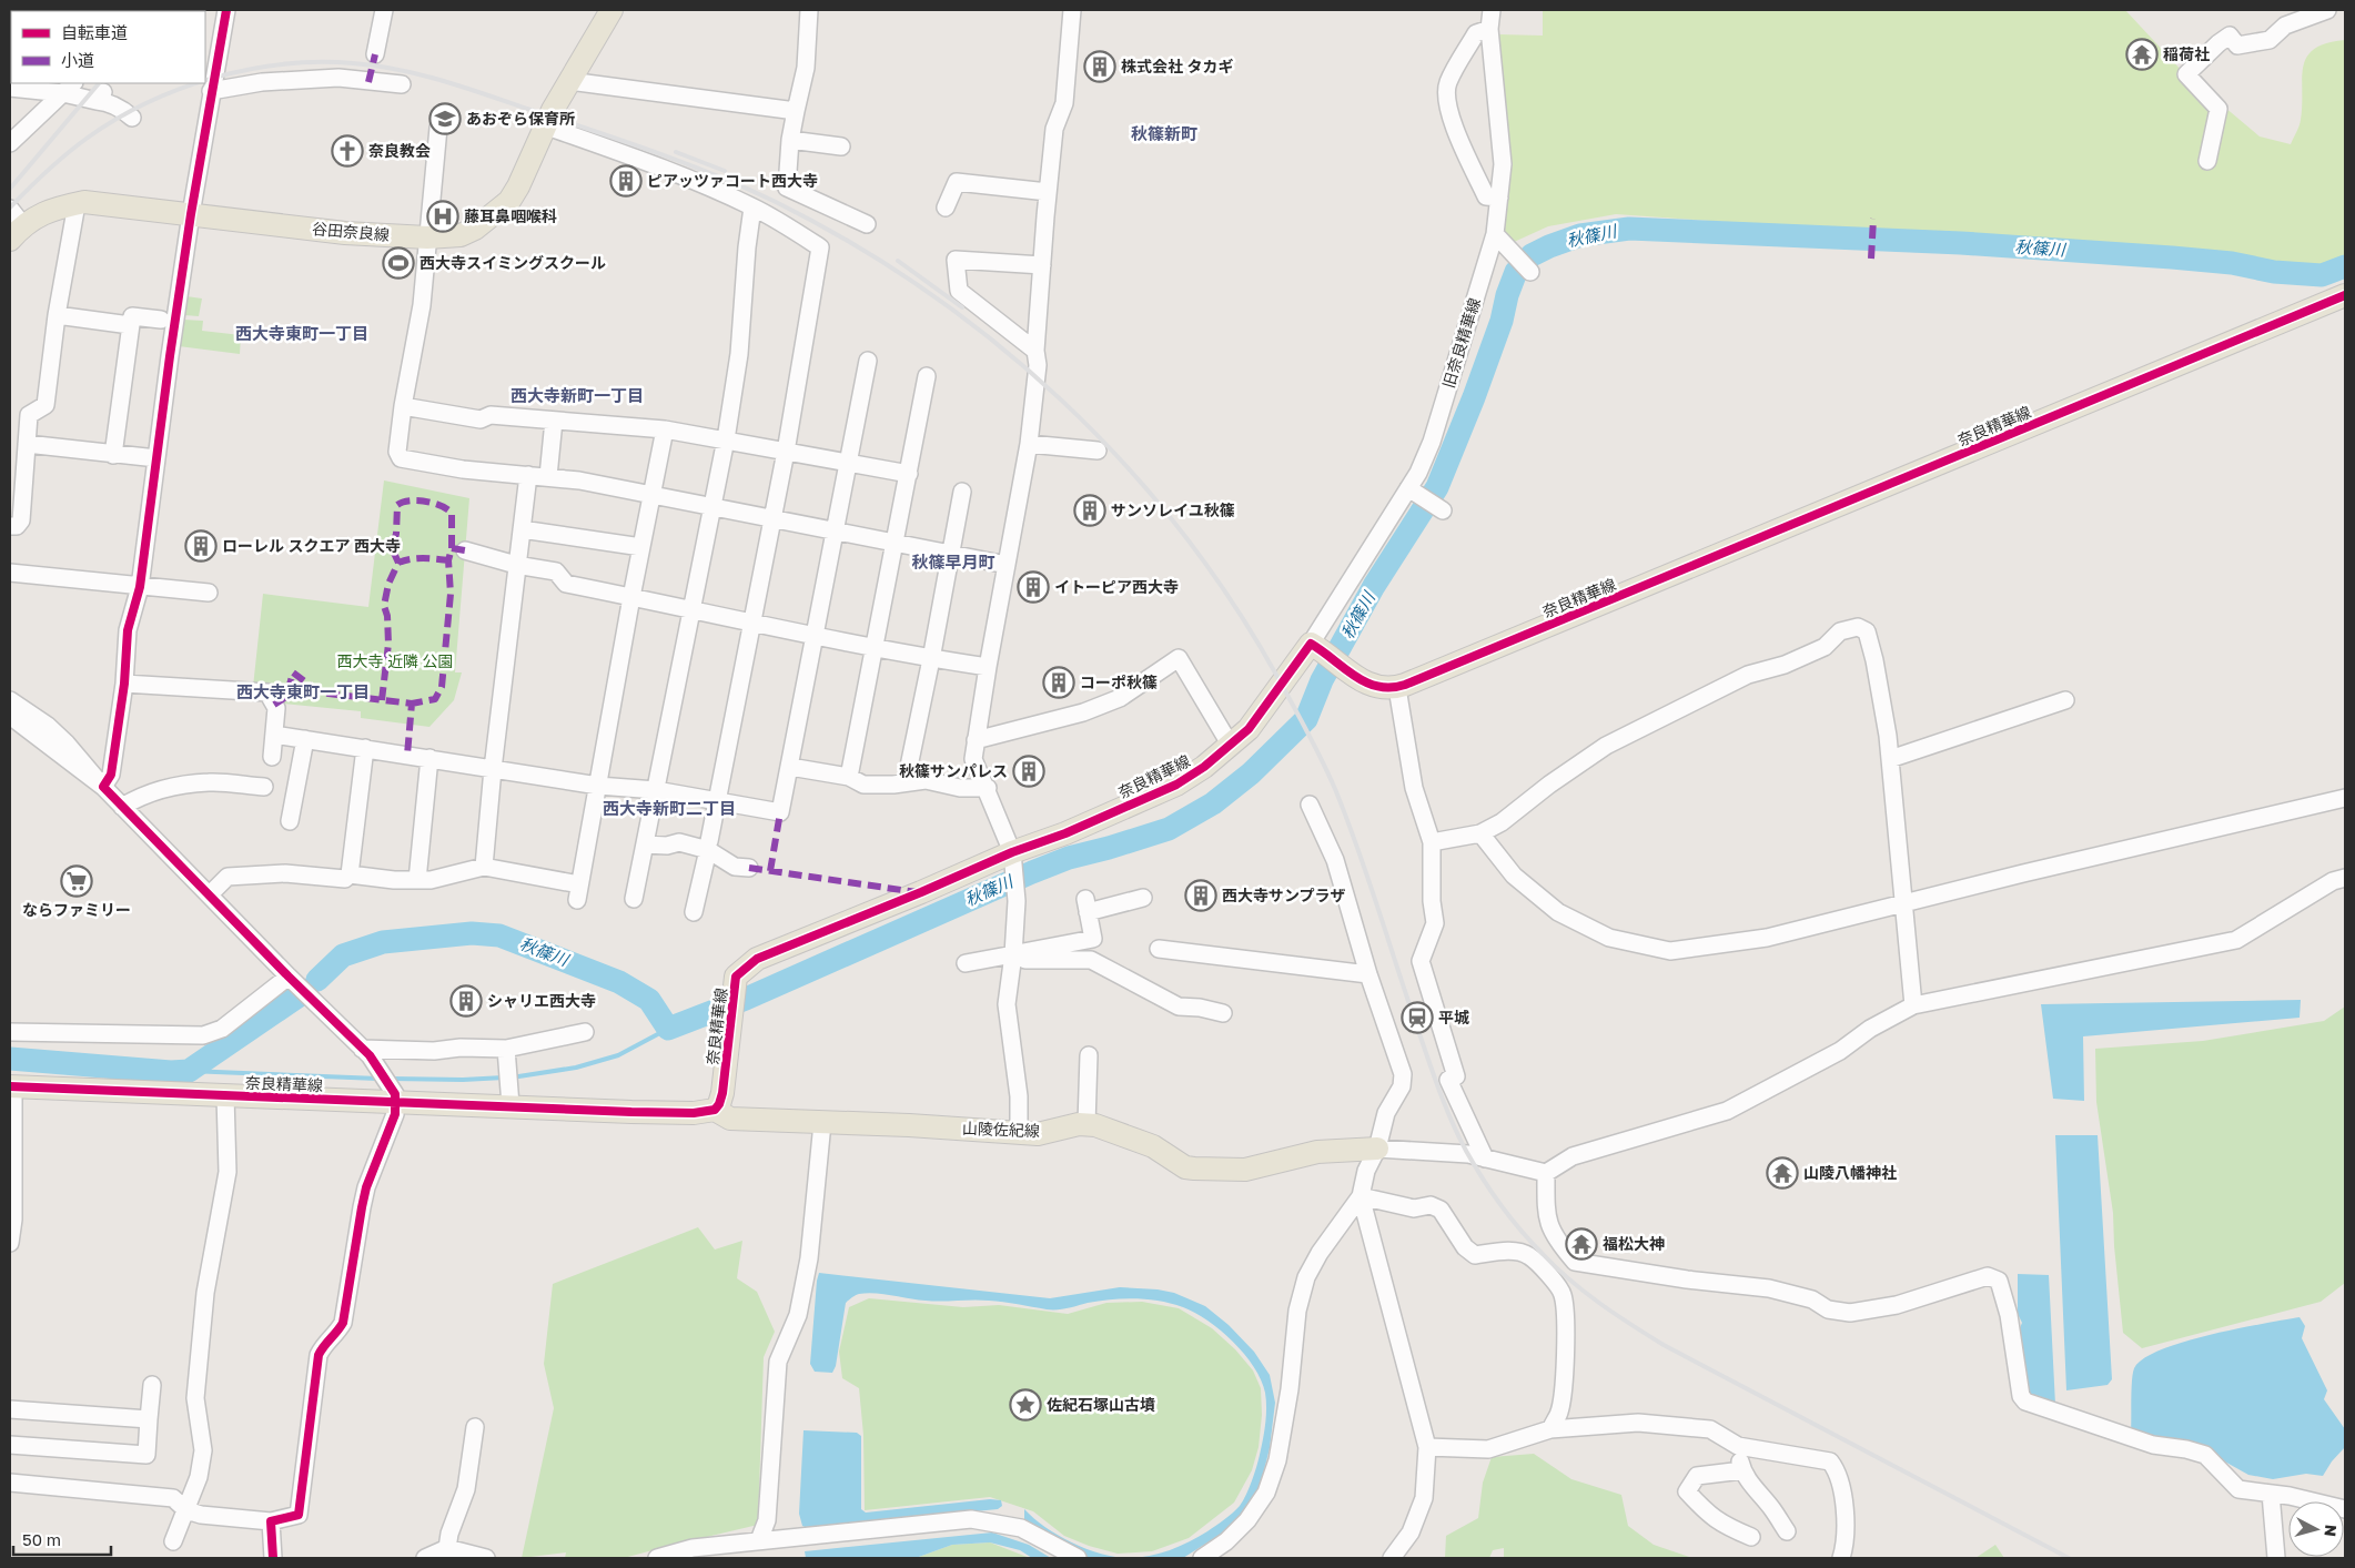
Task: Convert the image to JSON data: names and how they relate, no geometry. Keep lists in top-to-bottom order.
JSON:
{
  "streets": {
    "main road": ["谷田奈良線", "奈良精華線", "山陵佐紀線"],
    "street": ["旧奈良精華線"]
  },
  "crossings": [
    ["旧奈良精華線", "奈良精華線"],
    ["奈良精華線", "山陵佐紀線"]
  ],
  "districts": [
    "秋篠新町",
    "西大寺東町一丁目",
    "西大寺新町一丁目",
    "秋篠早月町",
    "西大寺東町一丁目",
    "西大寺新町二丁目"
  ],
  "water": ["秋篠川"],
  "parks": ["西大寺 近隣 公園"],
  "places": {
    "temple": ["稲荷社", "山陵八幡神社", "福松大神"],
    "building": [
      "株式会社 タカギ",
      "ピアッツァコート西大寺",
      "サンソレイユ秋篠",
      "ローレル スクエア 西大寺",
      "イトーピア西大寺",
      "コーポ秋篠",
      "秋篠サンパレス",
      "西大寺サンプラザ",
      "シャリエ西大寺"
    ],
    "school or university": ["あおぞら保育所"],
    "church": ["奈良教会"],
    "hospital": ["藤耳鼻咽喉科"],
    "sports": ["西大寺スイミングスクール"],
    "supermarket": ["ならファミリー"],
    "station": ["平城"],
    "place": ["佐紀石塚山古墳"]
  },
  "legend": ["自転車道", "小道"],
  "scale_bar": "50 m",
  "north": "right"
}
